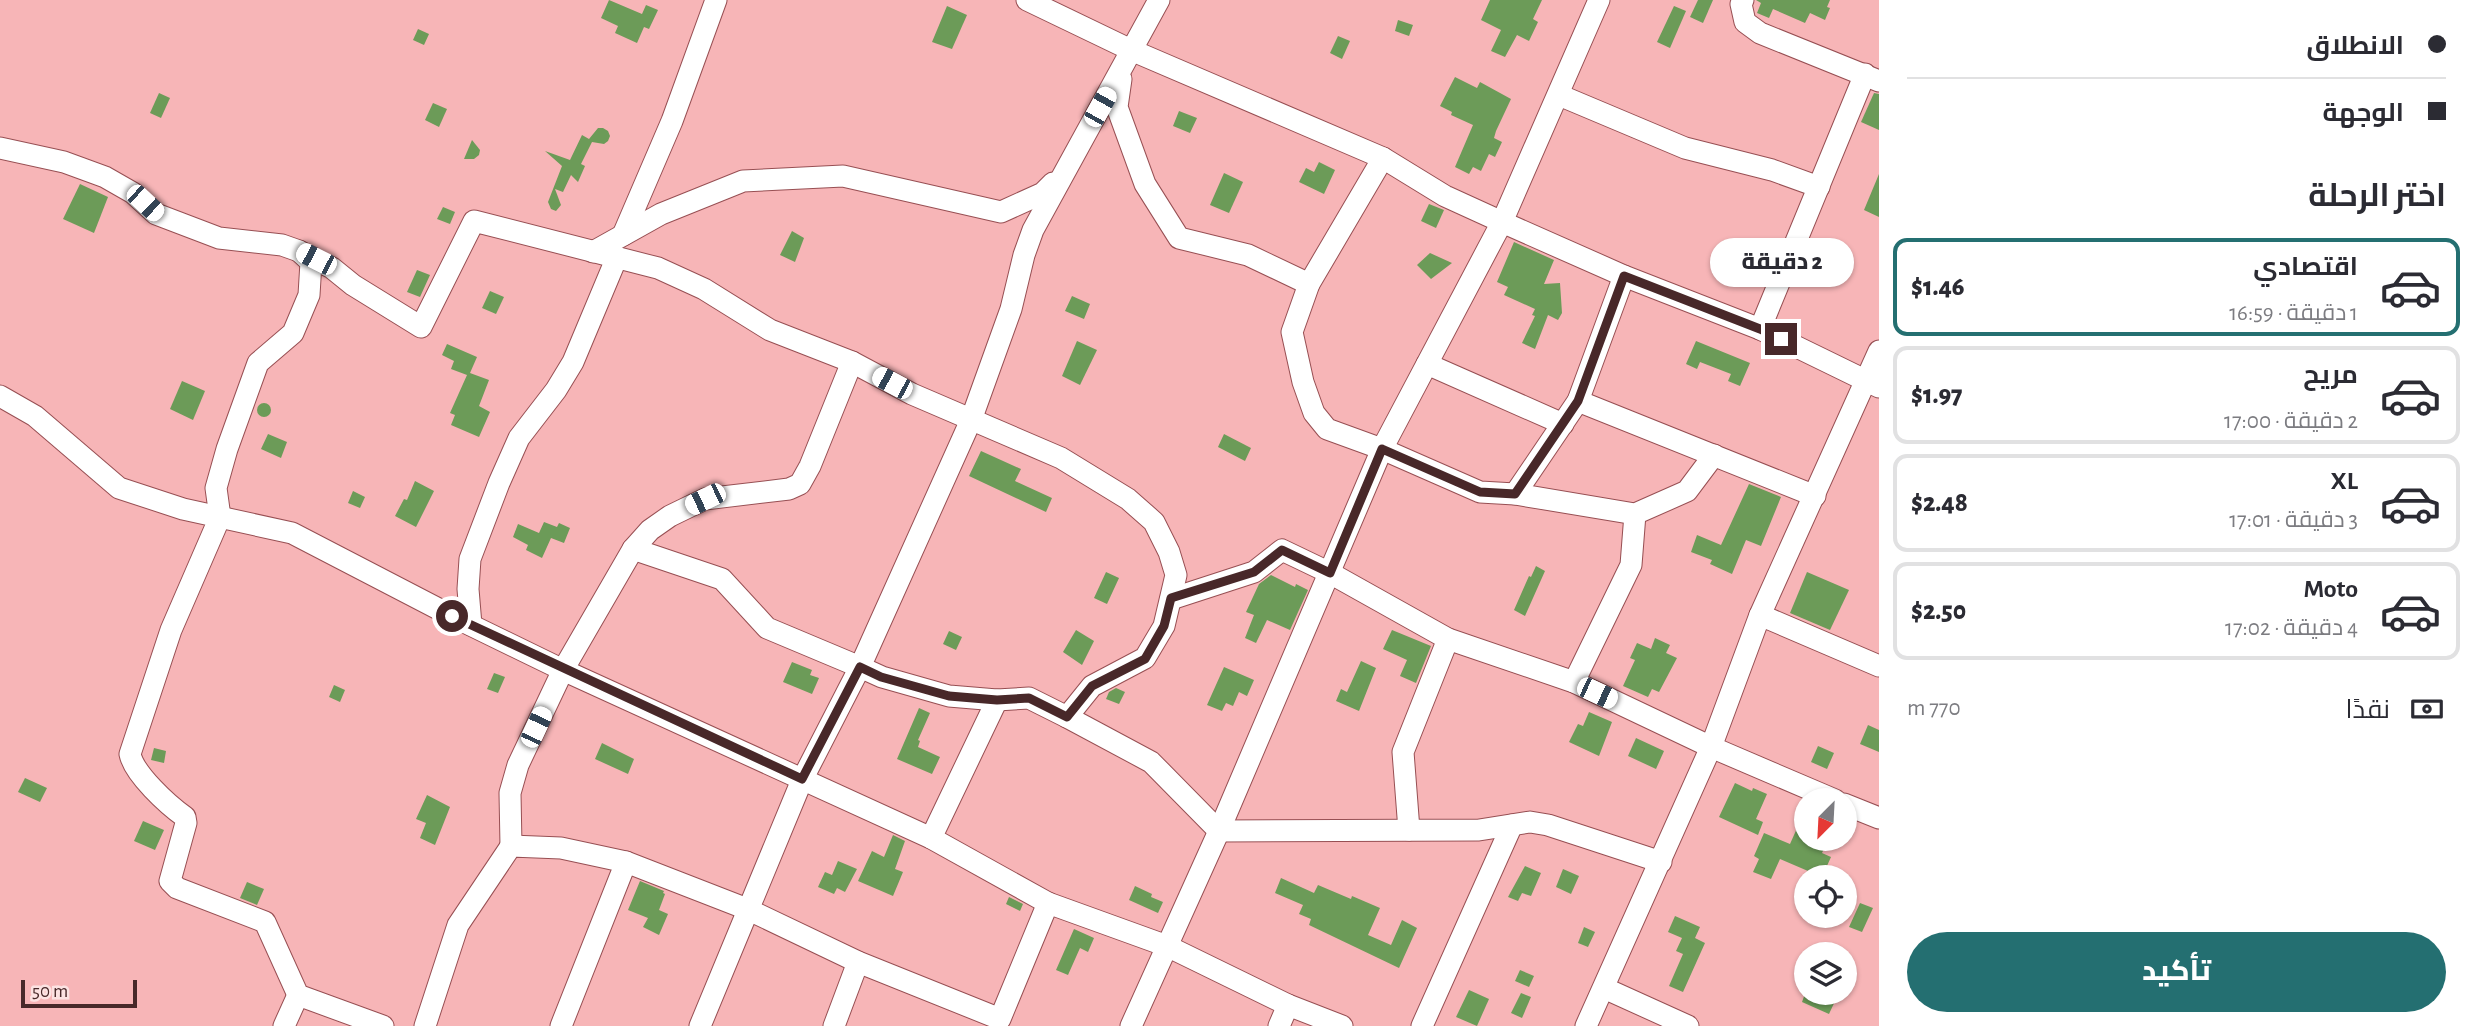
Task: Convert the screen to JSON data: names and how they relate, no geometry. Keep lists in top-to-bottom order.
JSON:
{
  "scale_bar": "50 m",
  "north": "bottom left",
  "page": {
    "banner": ["الانطلاق", "الوجهة"],
    "heading": "اختر الرحلة",
    "list": [
      {
        "name": "اقتصادي",
        "note": "1 دقيقة · 16:59",
        "value": "$1.46"
      },
      {
        "name": "مريح",
        "note": "2 دقيقة · 17:00",
        "value": "$1.97"
      },
      {
        "name": "XL",
        "note": "3 دقيقة · 17:01",
        "value": "$2.48"
      },
      {
        "name": "Moto",
        "note": "4 دقيقة · 17:02",
        "value": "$2.50"
      }
    ],
    "bubble": "2 دقيقة",
    "pay": ["نقدًا", "770 m"],
    "buttons": "تأكيد",
    "scale": "50 m"
  }
}
